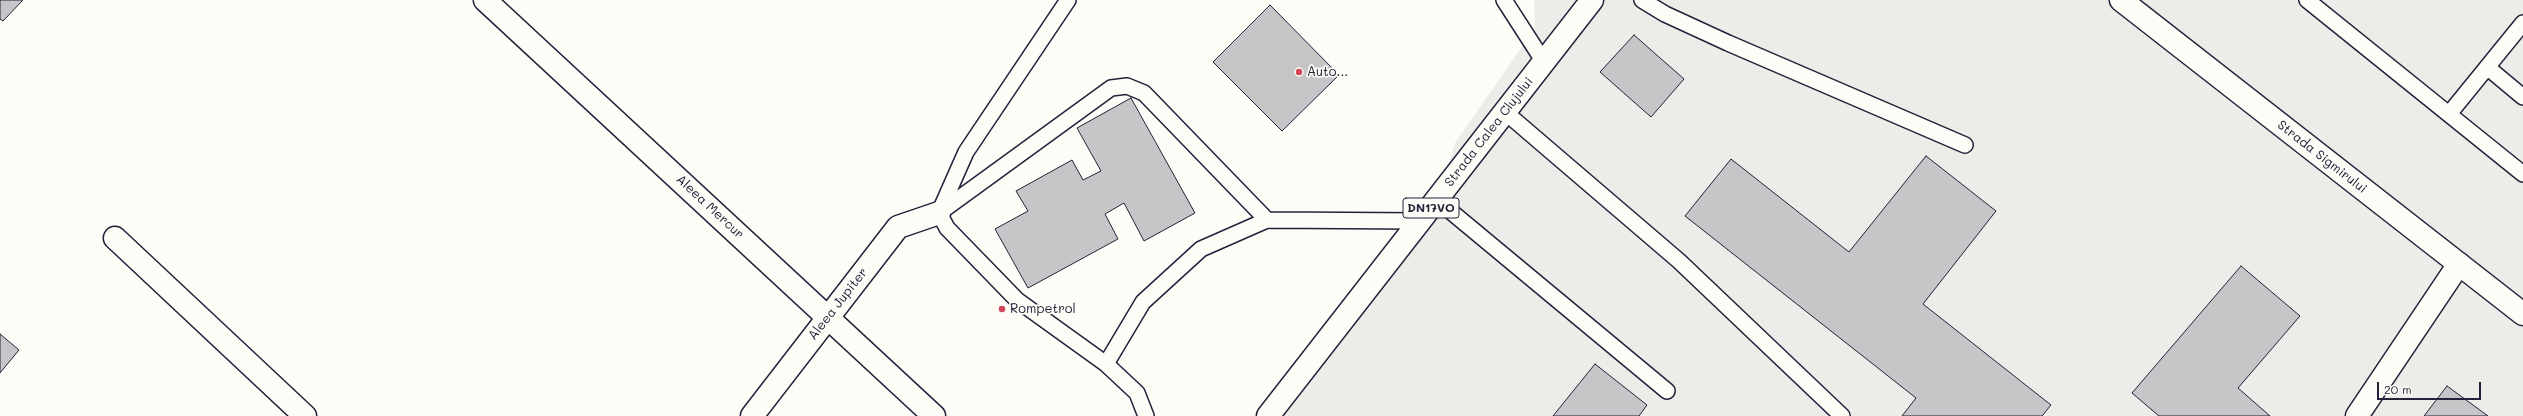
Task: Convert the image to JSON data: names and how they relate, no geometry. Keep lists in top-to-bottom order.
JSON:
{
  "streets": {
    "main road": [
      "Strada Calea Clujului",
      "Strada Sigmirului",
      "Aleea Mercur",
      "DN17VO",
      "Aleea Jupiter"
    ]
  },
  "crossings": [
    ["Aleea Mercur", "Aleea Jupiter"]
  ],
  "places": ["Auto...", "Rompetrol"],
  "scale_bar": "20 m"
}
